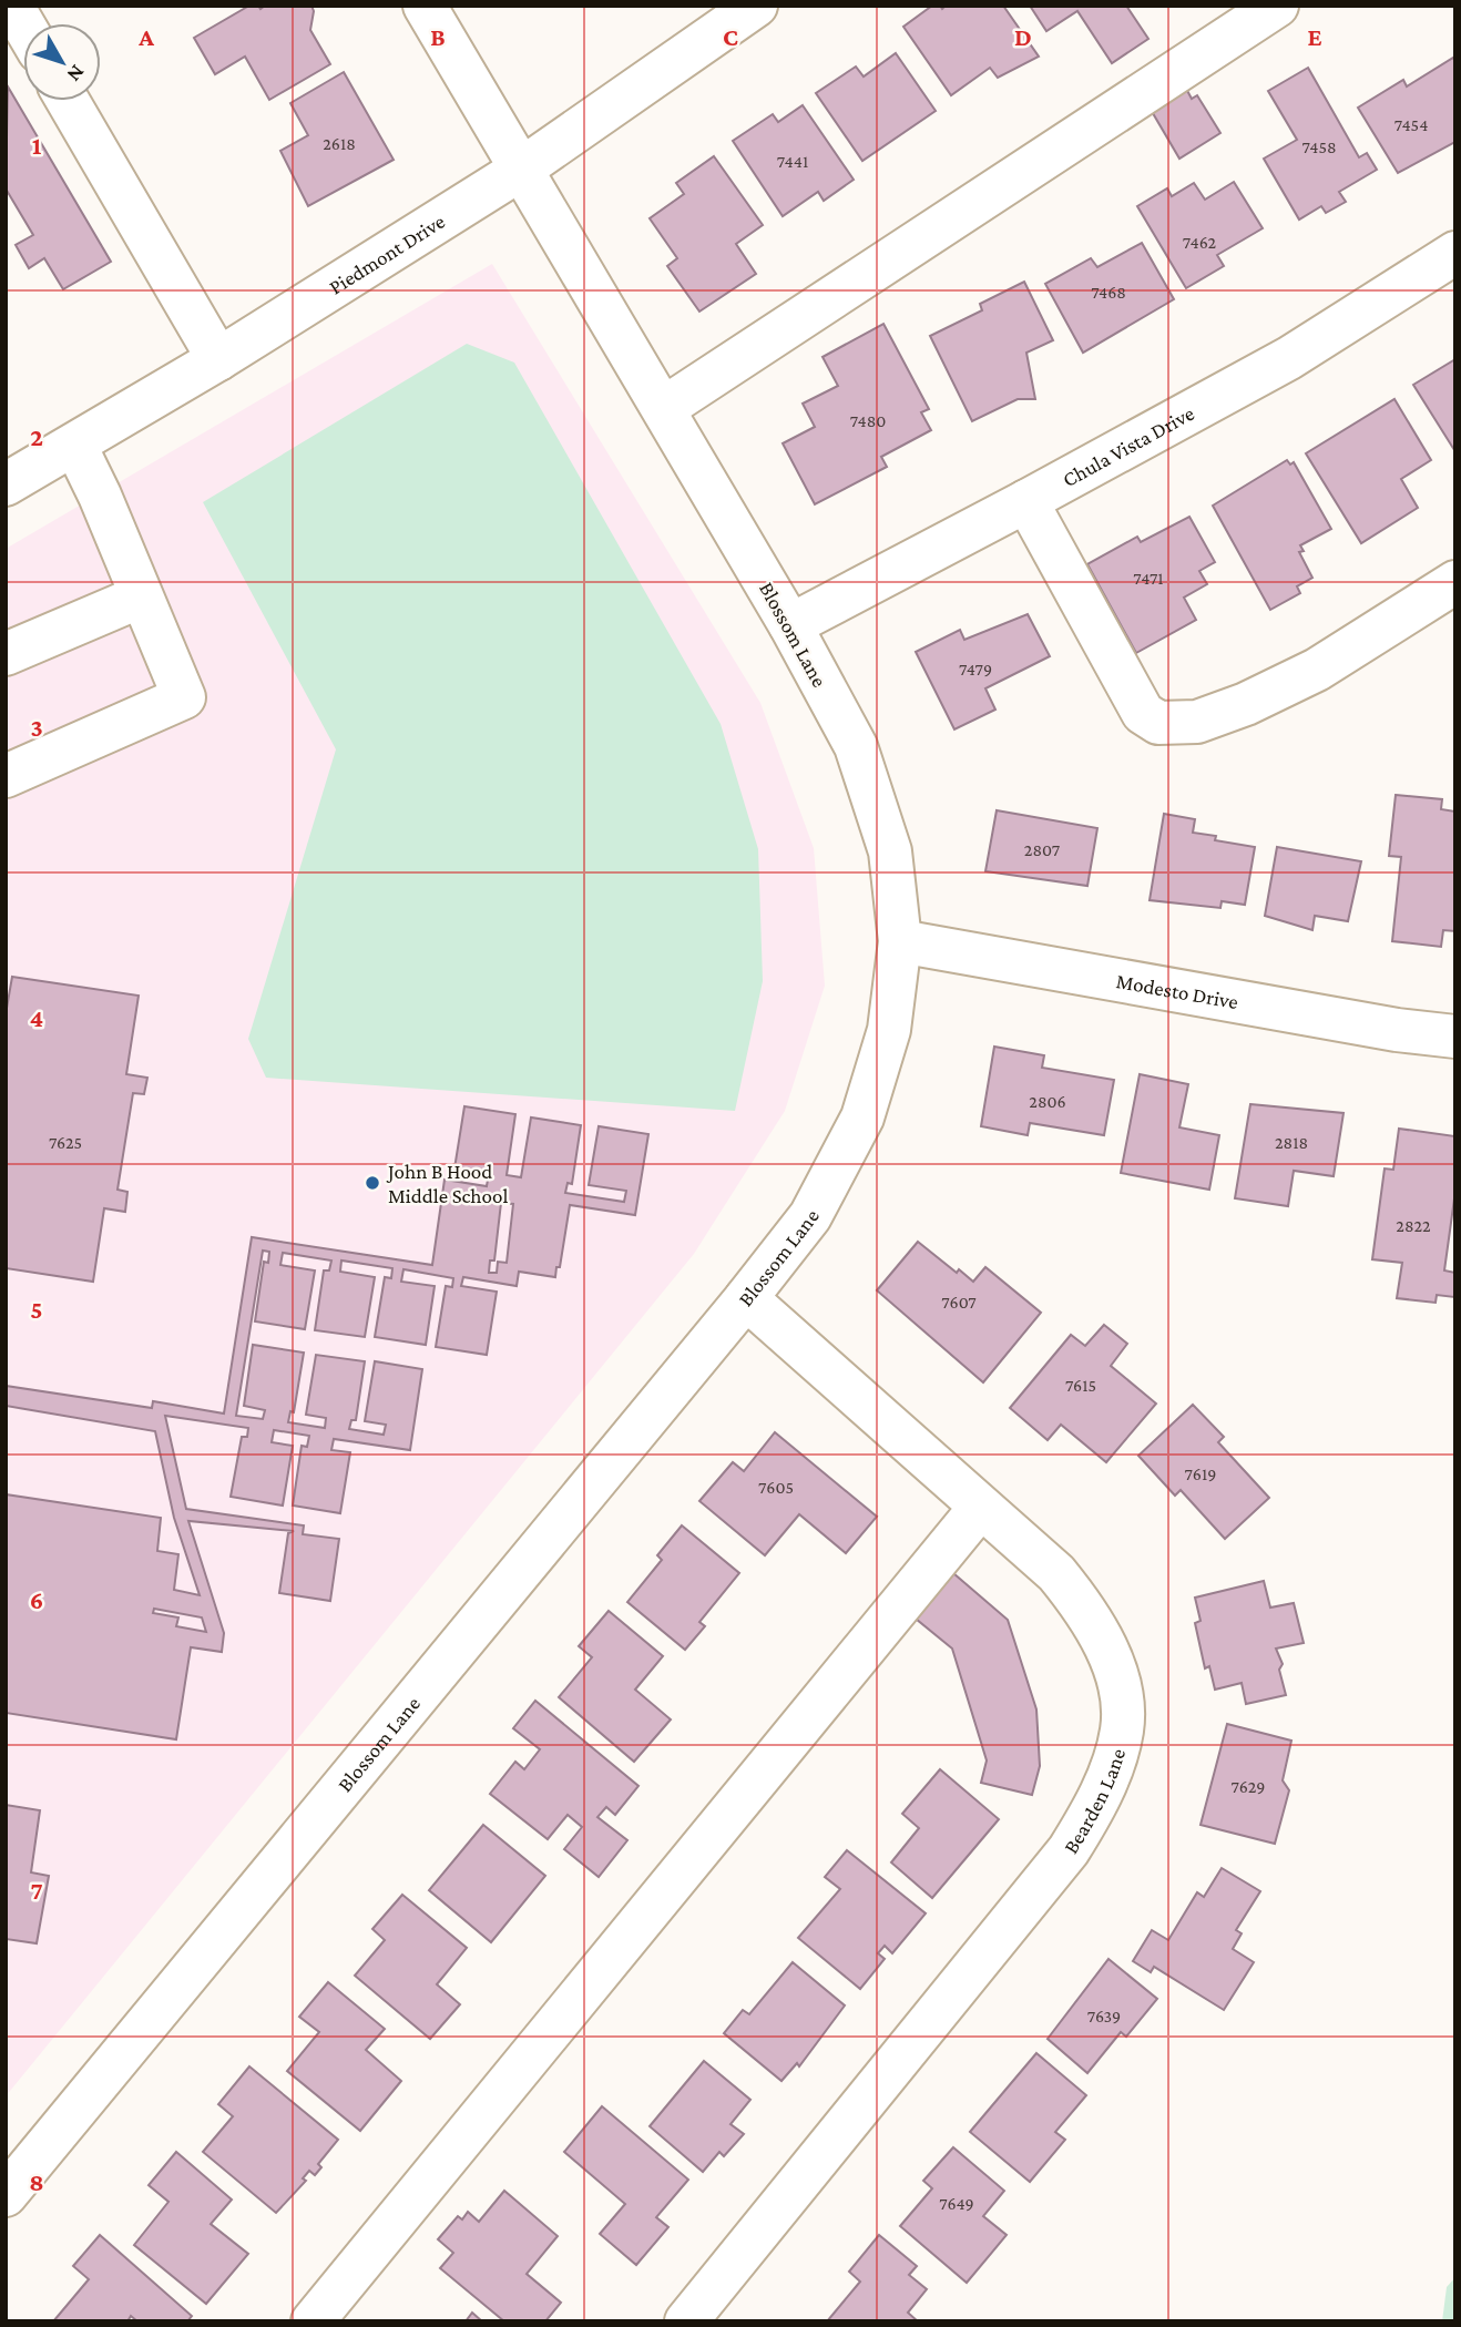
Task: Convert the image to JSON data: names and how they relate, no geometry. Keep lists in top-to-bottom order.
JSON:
{
  "streets": {
    "street": [
      "Piedmont Drive",
      "Chula Vista Drive",
      "Blossom Lane",
      "Modesto Drive",
      "Bearden Lane"
    ]
  },
  "crossings": [
    ["Piedmont Drive", "Blossom Lane"],
    ["Chula Vista Drive", "Blossom Lane"],
    ["Blossom Lane", "Modesto Drive"],
    ["Blossom Lane", "Bearden Lane"]
  ],
  "places": ["John B Hood Middle School"],
  "house_numbers": [
    "7454",
    "2618",
    "7458",
    "7441",
    "7462",
    "7468",
    "7480",
    "7471",
    "7479",
    "2807",
    "2806",
    "7625",
    "2818",
    "2822",
    "7607",
    "7615",
    "7619",
    "7605",
    "7629",
    "7639",
    "7649"
  ],
  "north": "bottom right",
  "grid": {
    "columns": [
      "A",
      "B",
      "C",
      "D",
      "E"
    ],
    "rows": [
      "1",
      "2",
      "3",
      "4",
      "5",
      "6",
      "7",
      "8"
    ]
  }
}
